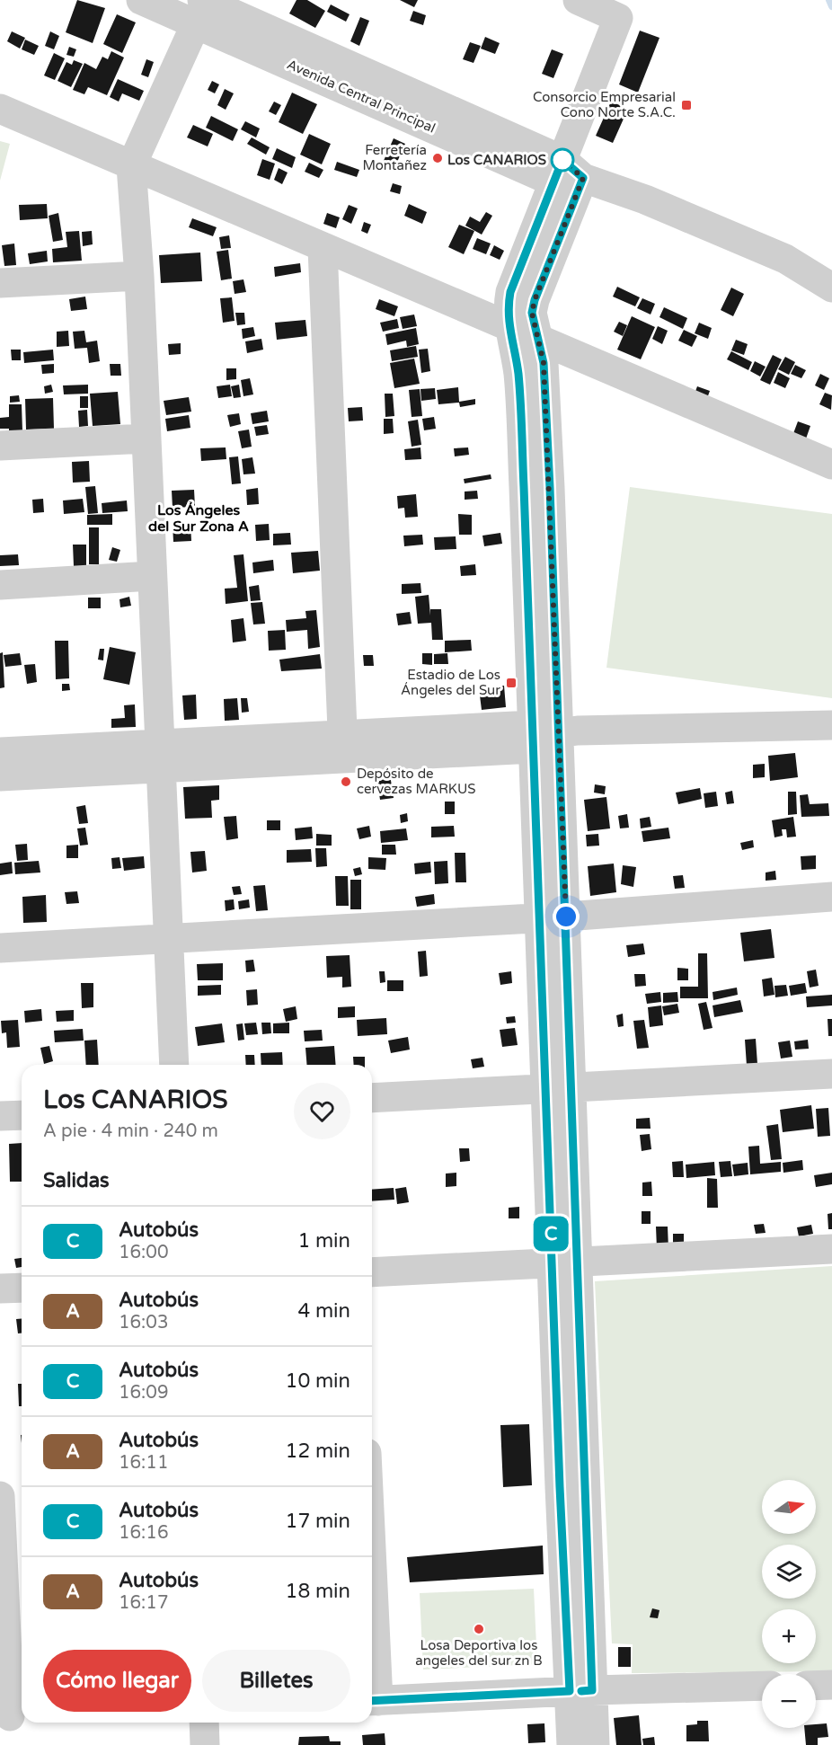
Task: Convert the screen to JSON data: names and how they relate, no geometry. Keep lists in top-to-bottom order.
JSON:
{
  "streets": {
    "street": ["Avenida Central Principal"]
  },
  "districts": ["Los Ángeles del Sur Zona A"],
  "places": {
    "transit": ["Consorcio Empresarial Cono Norte S.A.C.", "Estadio de Los Ángeles del Sur"],
    "other": [
      "Ferretería Montañez",
      "Los CANARIOS",
      "Depósito de cervezas MARKUS",
      "Losa Deportiva los angeles del sur zn B"
    ]
  },
  "lines": ["bus line C"],
  "north": "right",
  "page": {
    "on_map": "C",
    "heading": [
      ["Los CANARIOS", "A pie · 4 min · 240 m"],
      "Salidas"
    ],
    "list": [
      {
        "mark": "C",
        "name": "Autobús",
        "note": "16:00",
        "value": "1 min"
      },
      {
        "mark": "A",
        "name": "Autobús",
        "note": "16:03",
        "value": "4 min"
      },
      {
        "mark": "C",
        "name": "Autobús",
        "note": "16:09",
        "value": "10 min"
      },
      {
        "mark": "A",
        "name": "Autobús",
        "note": "16:11",
        "value": "12 min"
      },
      {
        "mark": "C",
        "name": "Autobús",
        "note": "16:16",
        "value": "17 min"
      },
      {
        "mark": "A",
        "name": "Autobús",
        "note": "16:17",
        "value": "18 min"
      }
    ],
    "map_buttons": ["+", "−"],
    "buttons": ["Cómo llegar", "Billetes"]
  }
}
